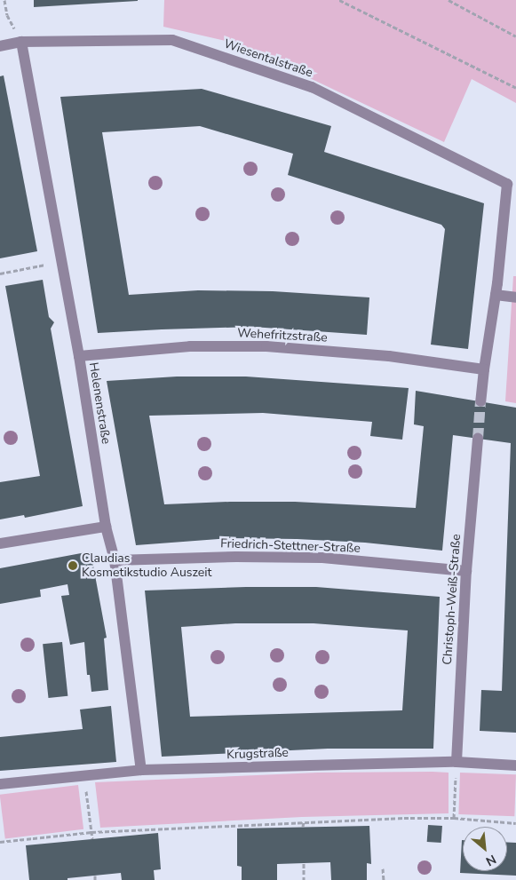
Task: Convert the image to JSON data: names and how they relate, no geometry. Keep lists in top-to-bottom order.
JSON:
{
  "streets": {
    "street": [
      "Wiesentalstraße",
      "Wehefritzstraße",
      "Helenenstraße",
      "Friedrich-Stettner-Straße",
      "Christoph-Weiß-Straße",
      "Krugstraße"
    ]
  },
  "crossings": [
    ["Wiesentalstraße", "Helenenstraße"],
    ["Wehefritzstraße", "Helenenstraße"],
    ["Helenenstraße", "Friedrich-Stettner-Straße"],
    ["Helenenstraße", "Krugstraße"],
    ["Friedrich-Stettner-Straße", "Christoph-Weiß-Straße"],
    ["Christoph-Weiß-Straße", "Krugstraße"]
  ],
  "places": ["Claudias Kosmetikstudio Auszeit"],
  "north": "bottom right"
}
